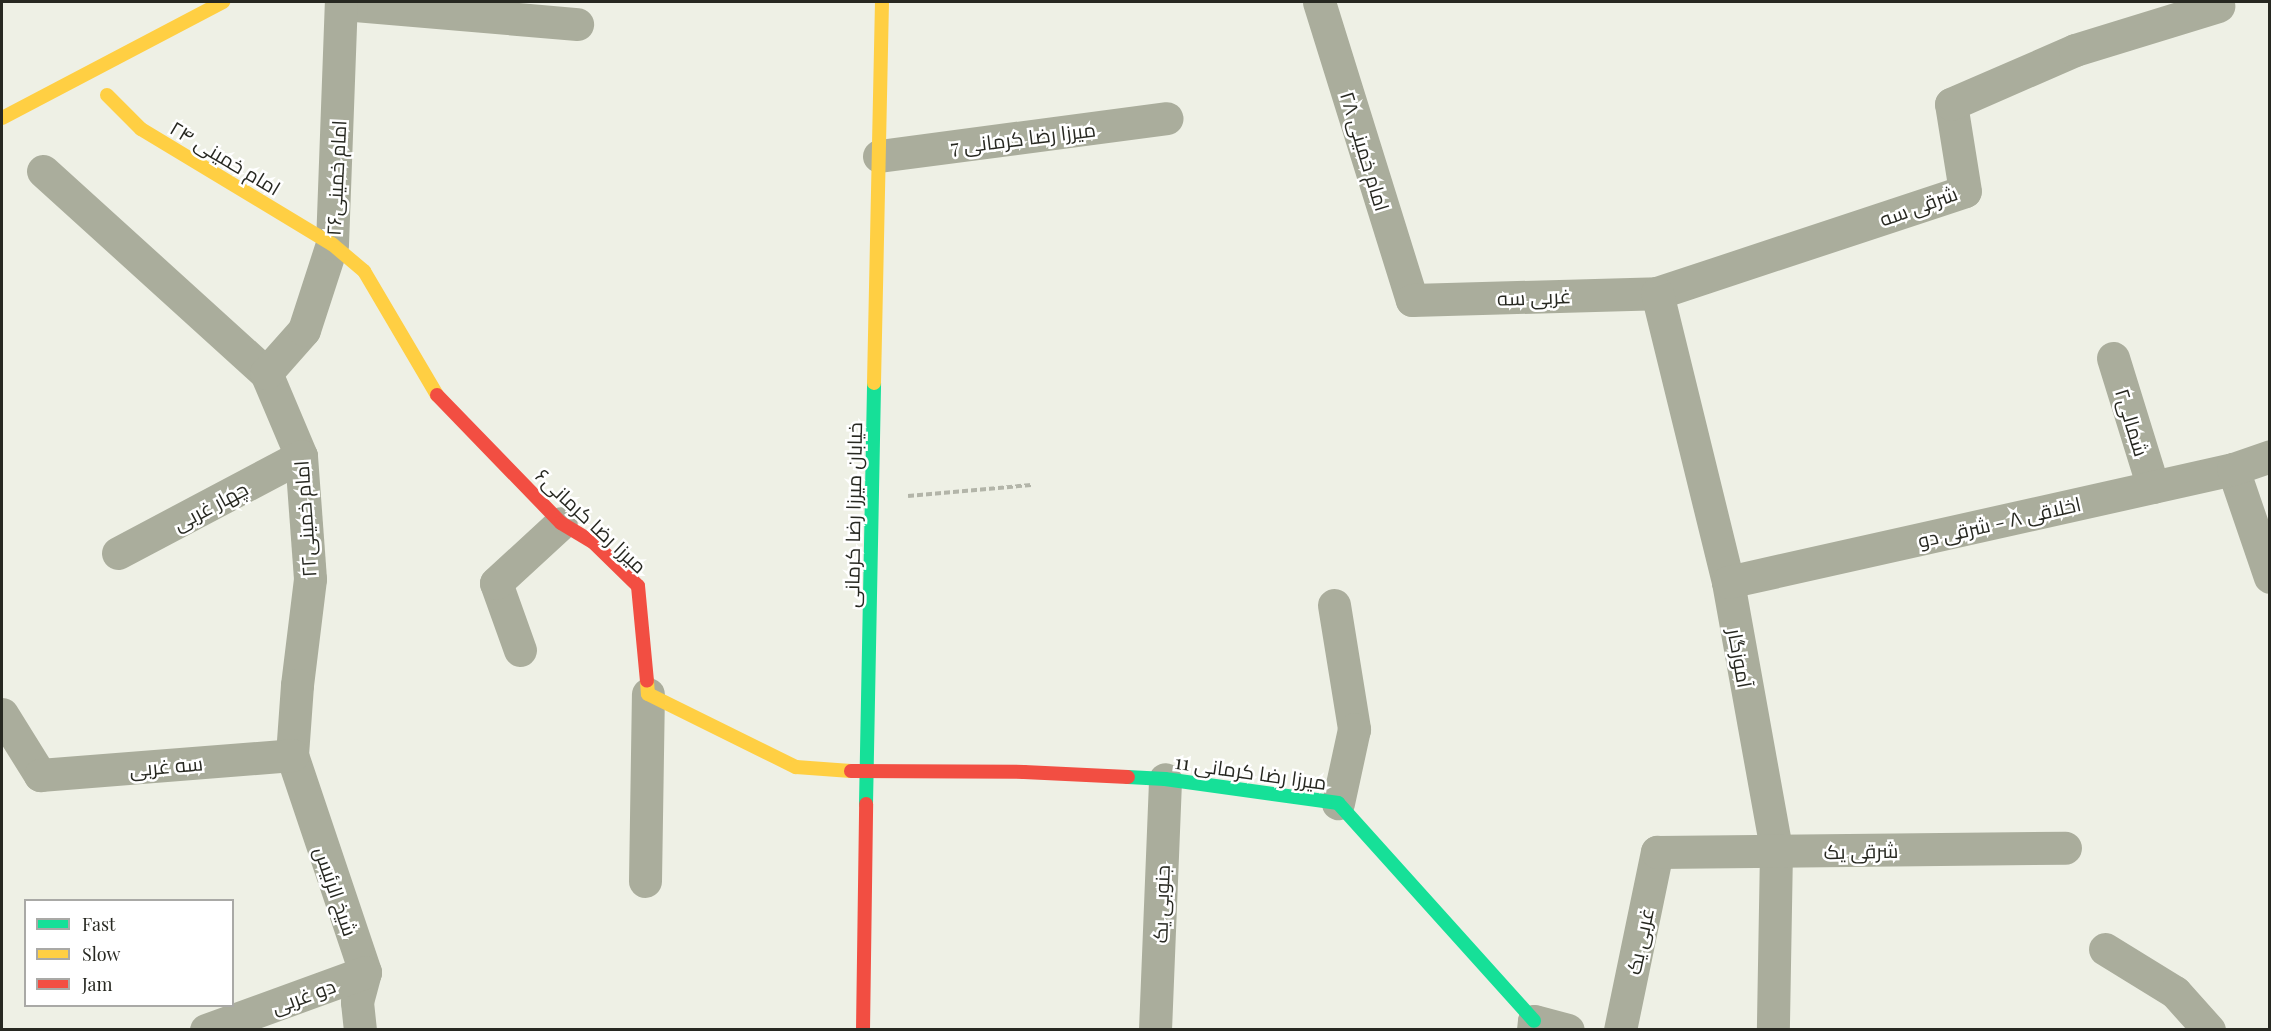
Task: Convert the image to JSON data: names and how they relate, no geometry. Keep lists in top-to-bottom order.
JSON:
{
  "streets": {
    "street": [
      "میرزا رضا کرمانی 7",
      "امام خمینی ۲۸",
      "امام خمینی ۲۴",
      "امام خمینی۲۶",
      "شرقی سه",
      "غربی سه",
      "شمالی۲",
      "چهار غربی",
      "خیابان میرزا رضا کرمانی",
      "امام خمینی۲۲",
      "میرزا رضا کرمانی۶",
      "اخلاقی ۸ - شرقی دو",
      "آموزگار",
      "سه غربی",
      "میرزا رضا کرمانی 11",
      "شرقی یک",
      "شیخ الرئیس",
      "جنوبی یک",
      "غربی یک",
      "دو غربی"
    ]
  },
  "crossings": [
    ["میرزا رضا کرمانی 7", "خیابان میرزا رضا کرمانی"],
    ["امام خمینی ۲۸", "غربی سه"],
    ["امام خمینی ۲۴", "امام خمینی۲۶"],
    ["امام خمینی ۲۴", "میرزا رضا کرمانی۶"],
    ["امام خمینی۲۶", "امام خمینی۲۲"],
    ["امام خمینی۲۶", "میرزا رضا کرمانی۶"],
    ["شرقی سه", "غربی سه"],
    ["شرقی سه", "آموزگار"],
    ["غربی سه", "آموزگار"],
    ["شمالی۲", "اخلاقی ۸ - شرقی دو"],
    ["چهار غربی", "امام خمینی۲۲"],
    ["خیابان میرزا رضا کرمانی", "میرزا رضا کرمانی 11"],
    ["امام خمینی۲۲", "سه غربی"],
    ["امام خمینی۲۲", "شیخ الرئیس"],
    ["اخلاقی ۸ - شرقی دو", "آموزگار"],
    ["آموزگار", "شرقی یک"],
    ["سه غربی", "شیخ الرئیس"],
    ["میرزا رضا کرمانی 11", "جنوبی یک"],
    ["شرقی یک", "غربی یک"],
    ["شیخ الرئیس", "دو غربی"]
  ],
  "legend": ["Fast", "Slow", "Jam"]
}
